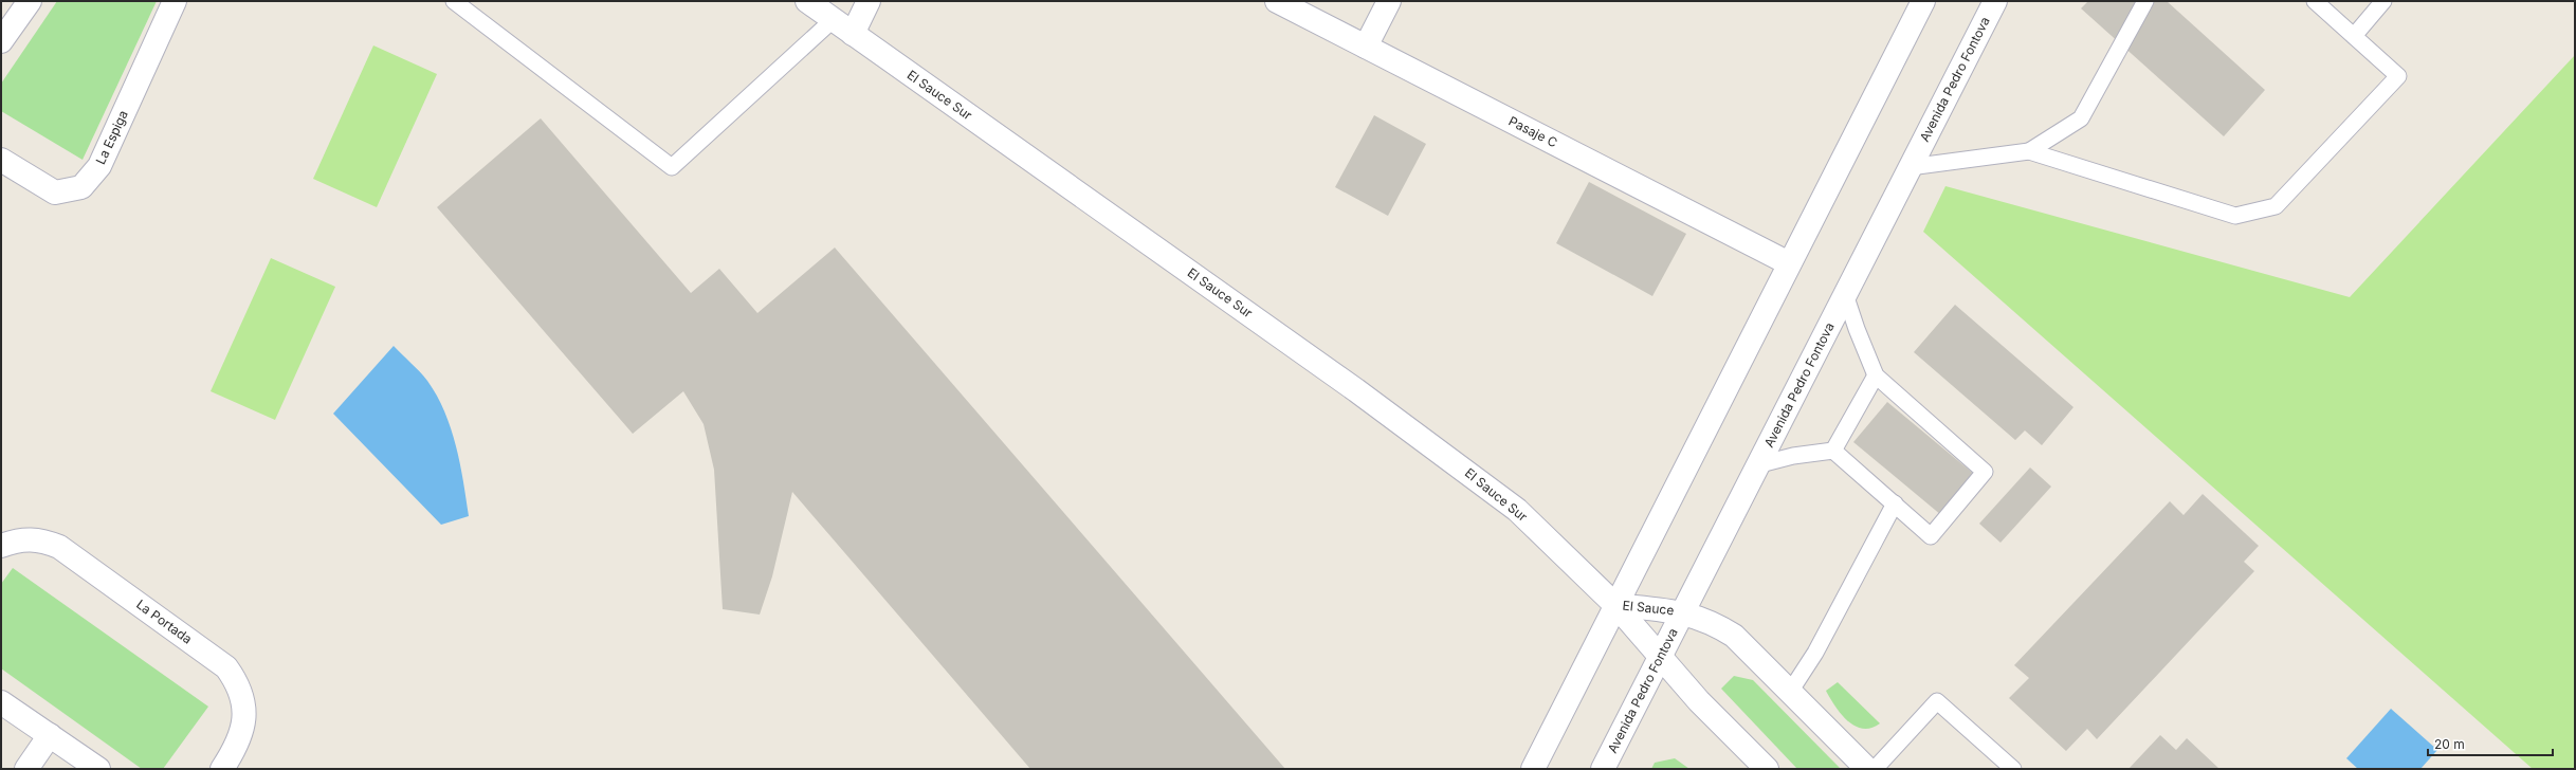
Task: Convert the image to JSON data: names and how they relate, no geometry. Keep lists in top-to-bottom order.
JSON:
{
  "streets": {
    "street": [
      "Avenida Pedro Fontova",
      "El Sauce Sur",
      "Pasaje C",
      "La Espiga",
      "El Sauce",
      "La Portada"
    ]
  },
  "crossings": [
    ["Avenida Pedro Fontova", "El Sauce"],
    ["El Sauce Sur", "El Sauce"]
  ],
  "scale_bar": "20 m"
}
